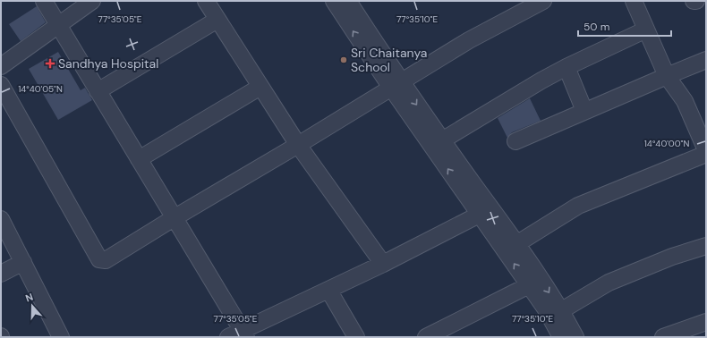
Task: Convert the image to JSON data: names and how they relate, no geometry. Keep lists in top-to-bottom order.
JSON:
{
  "places": {
    "other": ["Sri Chaitanya School"],
    "health": ["Sandhya Hospital"]
  },
  "scale_bar": "50 m",
  "north": "top",
  "coordinates": [
    "77°35'05\"E",
    "77°35'10\"E",
    "14°40'05\"N",
    "14°40'00\"N"
  ]
}
